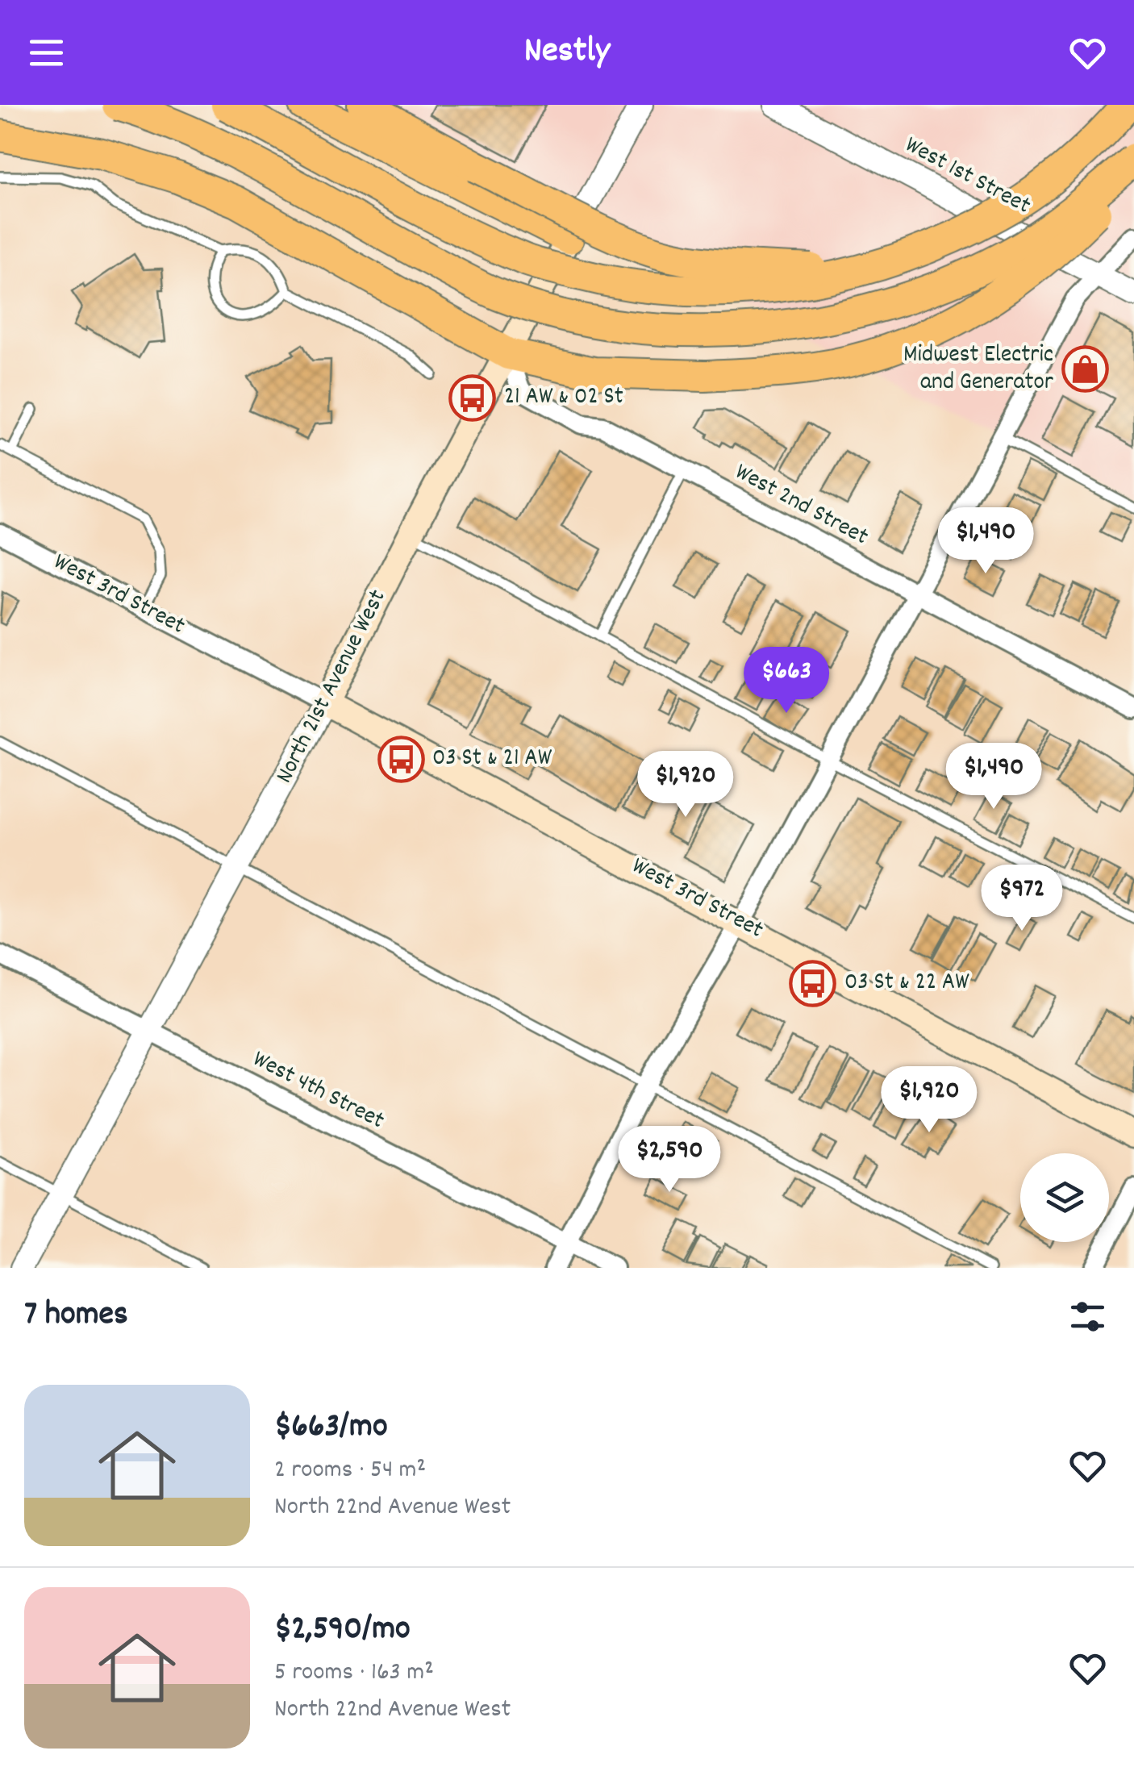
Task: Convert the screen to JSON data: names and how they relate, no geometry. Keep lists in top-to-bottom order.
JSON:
{
  "streets": {
    "main road": ["West 3rd Street", "North 21st Avenue West"],
    "street": ["West 1st Street", "West 2nd Street", "West 4th Street"]
  },
  "crossings": [
    ["West 2nd Street", "North 21st Avenue West"],
    ["West 3rd Street", "North 21st Avenue West"],
    ["North 21st Avenue West", "West 4th Street"]
  ],
  "places": {
    "shop": ["Midwest Electric and Generator"],
    "bus stop": ["21 AW & 02 St", "03 St & 21 AW", "03 St & 22 AW"]
  },
  "page": {
    "header": "Nestly",
    "price": [
      "$1,490",
      "$663",
      "$1,490",
      "$1,920",
      "$972",
      "$1,920",
      "$2,590"
    ],
    "heading": "7 homes",
    "list": [
      {
        "name": "$663/mo",
        "note": "2 rooms · 54 m² · North 22nd Avenue West"
      },
      {
        "name": "$2,590/mo",
        "note": "5 rooms · 163 m² · North 22nd Avenue West"
      }
    ]
  }
}
